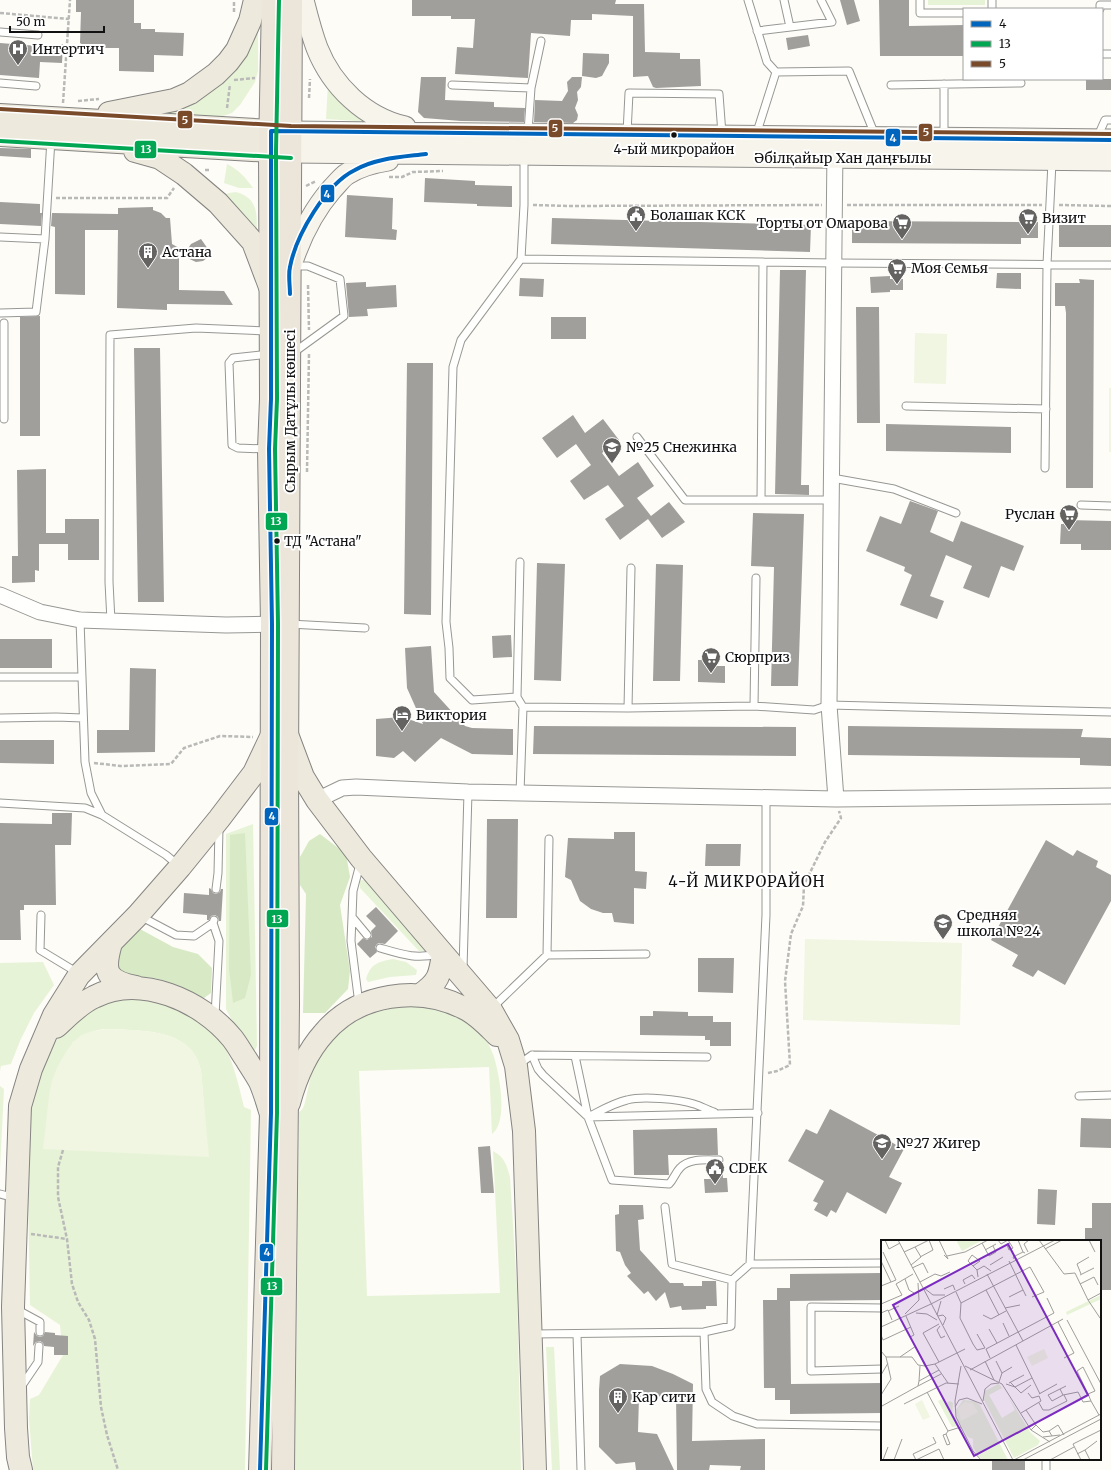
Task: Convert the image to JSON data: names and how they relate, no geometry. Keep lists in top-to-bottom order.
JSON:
{
  "streets": {
    "highway": ["Сырым Датұлы көшесі"],
    "main road": ["Әбілқайыр Хан даңғылы"]
  },
  "crossings": [
    ["Әбілқайыр Хан даңғылы", "Сырым Датұлы көшесі"]
  ],
  "districts": ["4-Й МИКРОРАЙОН"],
  "places": {
    "hospital": ["Интертич"],
    "other": ["4-ый микрорайон", "ТД \"Астана\""],
    "public building": ["Болашак КСК", "CDEK"],
    "supermarket": [
      "Визит",
      "Торты от Омарова",
      "Моя Семья",
      "Руслан",
      "Сюрприз"
    ],
    "building": ["Астана", "Кар сити"],
    "school or university": ["№25 Снежинка", "Средняя школа №24", "№27 Жигер"],
    "hotel": ["Виктория"]
  },
  "lines": ["transit line 13", "transit line 5", "transit line 4"],
  "legend": ["4", "13", "5"],
  "scale_bar": "50 m"
}
